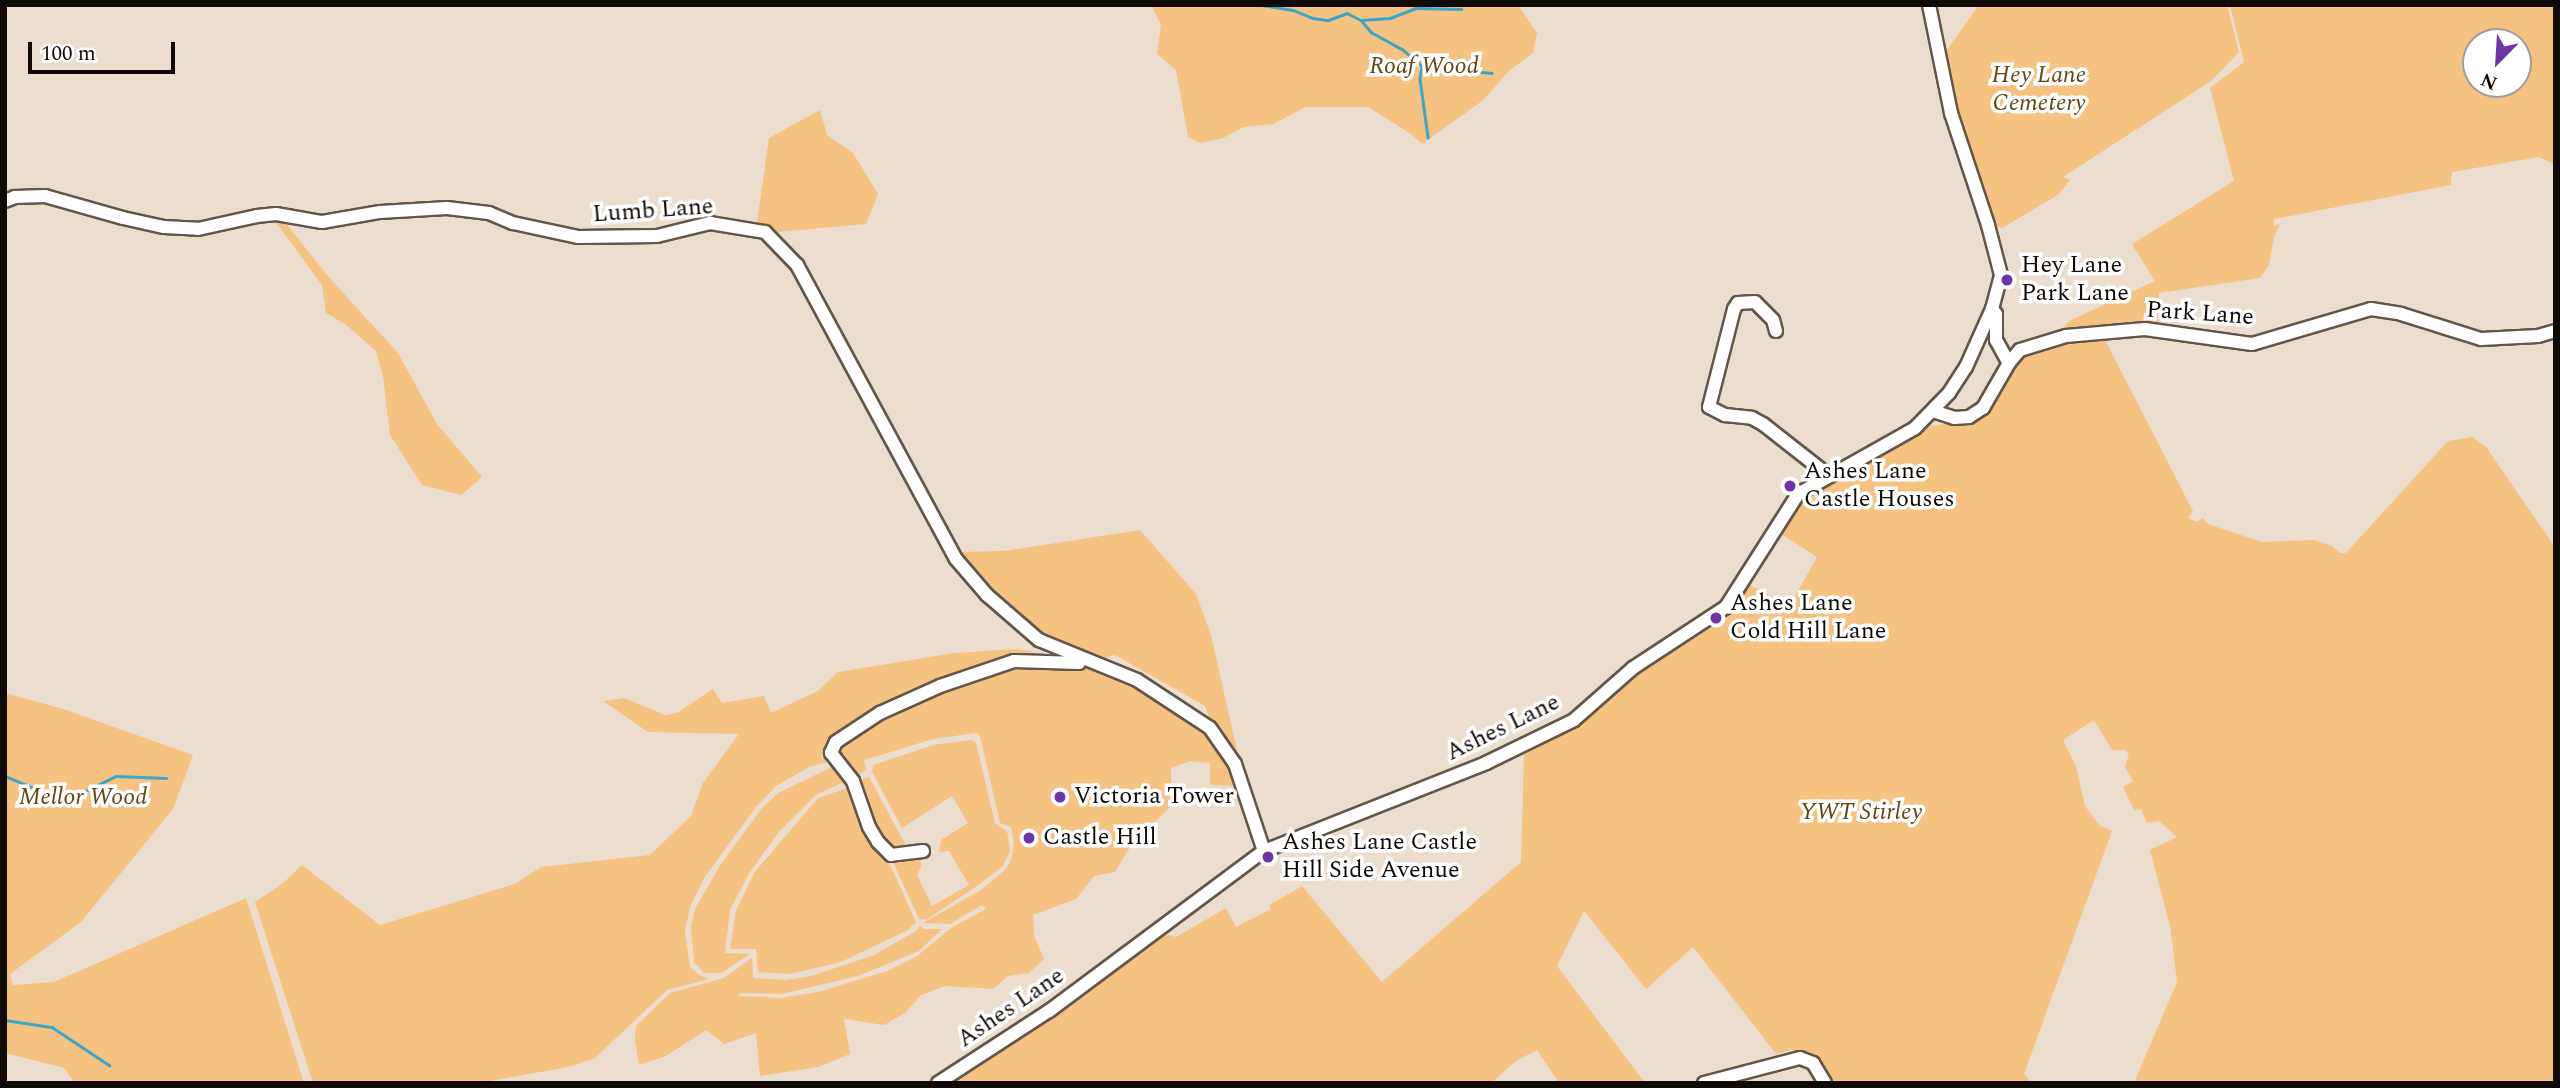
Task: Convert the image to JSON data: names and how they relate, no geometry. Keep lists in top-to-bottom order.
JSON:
{
  "streets": {
    "street": ["Lumb Lane", "Park Lane", "Ashes Lane"]
  },
  "crossings": [
    ["Lumb Lane", "Ashes Lane"],
    ["Park Lane", "Ashes Lane"]
  ],
  "parks": [
    "Roaf Wood",
    "Hey Lane Cemetery",
    "Mellor Wood",
    "YWT Stirley"
  ],
  "places": [
    "Hey Lane Park Lane",
    "Ashes Lane Castle Houses",
    "Ashes Lane Cold Hill Lane",
    "Victoria Tower",
    "Castle Hill",
    "Ashes Lane Castle Hill Side Avenue"
  ],
  "scale_bar": "100 m",
  "north": "bottom left"
}
